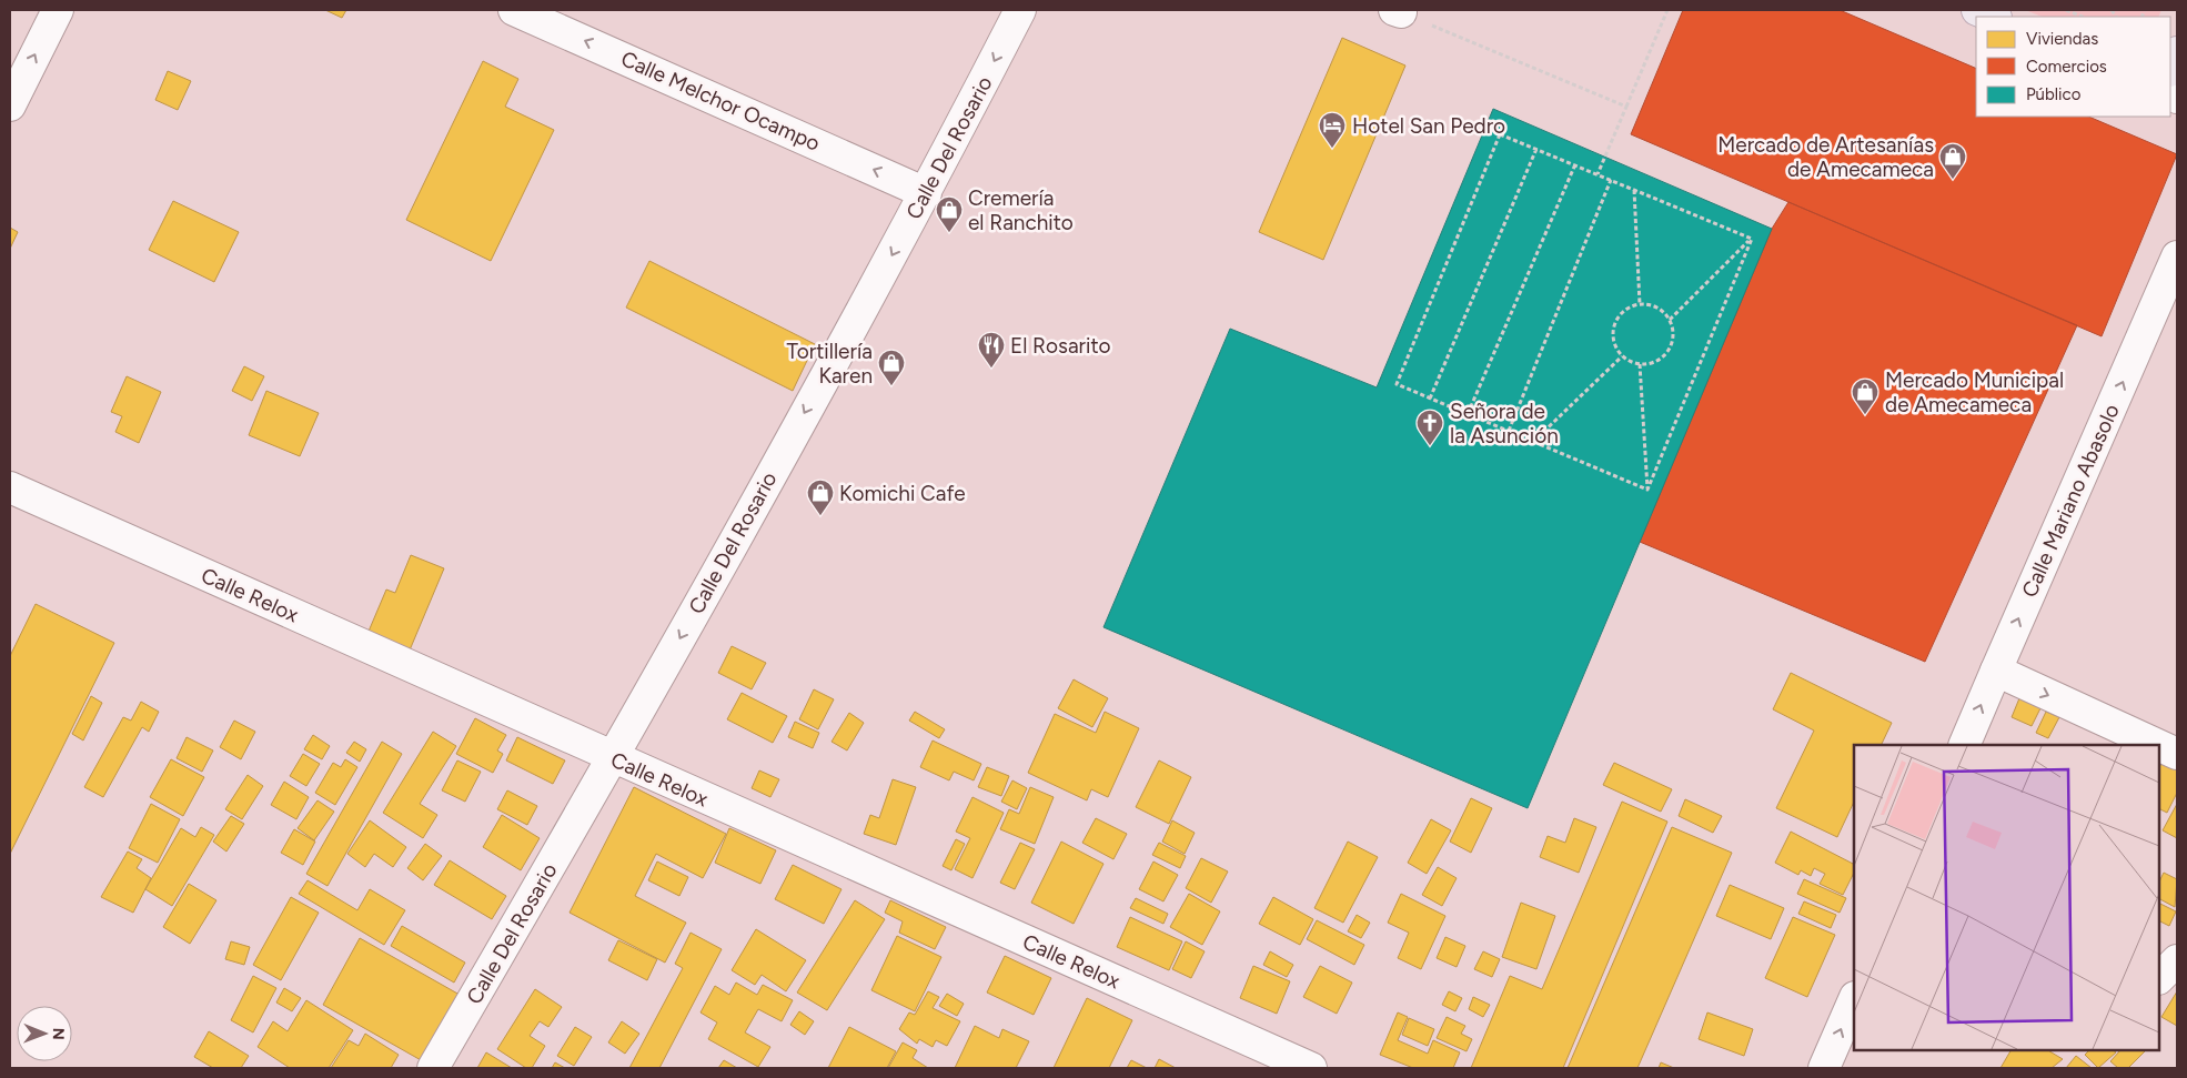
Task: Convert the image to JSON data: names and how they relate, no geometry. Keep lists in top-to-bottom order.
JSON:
{
  "streets": {
    "street": [
      "Calle Melchor Ocampo",
      "Calle Del Rosario",
      "Calle Mariano Abasolo",
      "Calle Relox"
    ]
  },
  "crossings": [
    ["Calle Melchor Ocampo", "Calle Del Rosario"],
    ["Calle Del Rosario", "Calle Relox"]
  ],
  "one_way": ["Calle Melchor Ocampo", "Calle Del Rosario", "Calle Mariano Abasolo"],
  "places": {
    "hotel": ["Hotel San Pedro"],
    "shop": [
      "Mercado de Artesanías de Amecameca",
      "Cremería el Ranchito",
      "Tortillería Karen",
      "Mercado Municipal de Amecameca",
      "Komichi Cafe"
    ],
    "restaurant": ["El Rosarito"],
    "church": ["Señora de la Asunción"]
  },
  "legend": ["Viviendas", "Comercios", "Público"],
  "north": "right"
}
